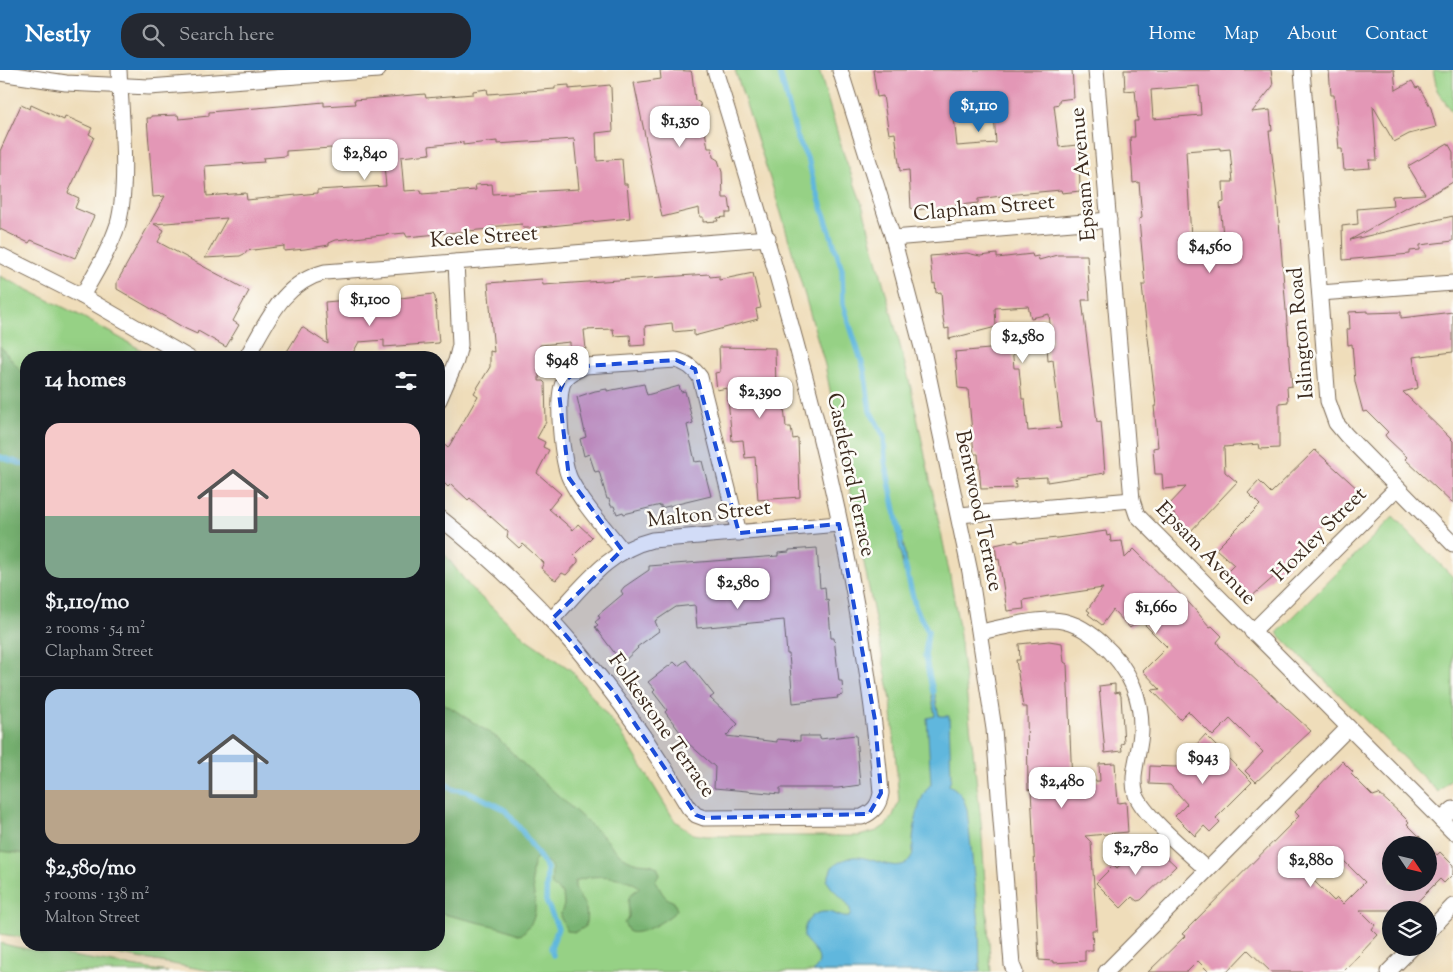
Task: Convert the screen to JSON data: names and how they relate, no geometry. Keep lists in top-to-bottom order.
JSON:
{
  "streets": {
    "street": [
      "Epsam Avenue",
      "Clapham Street",
      "Keele Street",
      "Islington Road",
      "Castleford Terrace",
      "Bentwood Terrace",
      "Malton Street",
      "Hoxley Street",
      "Folkestone Terrace"
    ]
  },
  "crossings": [
    ["Epsam Avenue", "Clapham Street"],
    ["Epsam Avenue", "Hoxley Street"],
    ["Clapham Street", "Bentwood Terrace"],
    ["Keele Street", "Castleford Terrace"],
    ["Islington Road", "Hoxley Street"],
    ["Castleford Terrace", "Malton Street"],
    ["Castleford Terrace", "Folkestone Terrace"],
    ["Malton Street", "Folkestone Terrace"]
  ],
  "north": "bottom right",
  "page": {
    "header": "Nestly",
    "search": "Search here",
    "nav": [
      "Home",
      "Map",
      "About",
      "Contact"
    ],
    "price": [
      "$1,110",
      "$1,350",
      "$2,840",
      "$4,560",
      "$1,100",
      "$2,580",
      "$948",
      "$2,390",
      "$2,580",
      "$1,660",
      "$943",
      "$2,480",
      "$2,780",
      "$2,880"
    ],
    "heading": "14 homes",
    "list": [
      {
        "name": "$1,110/mo",
        "note": "2 rooms · 54 m² · Clapham Street"
      },
      {
        "name": "$2,580/mo",
        "note": "5 rooms · 138 m² · Malton Street"
      }
    ]
  }
}
